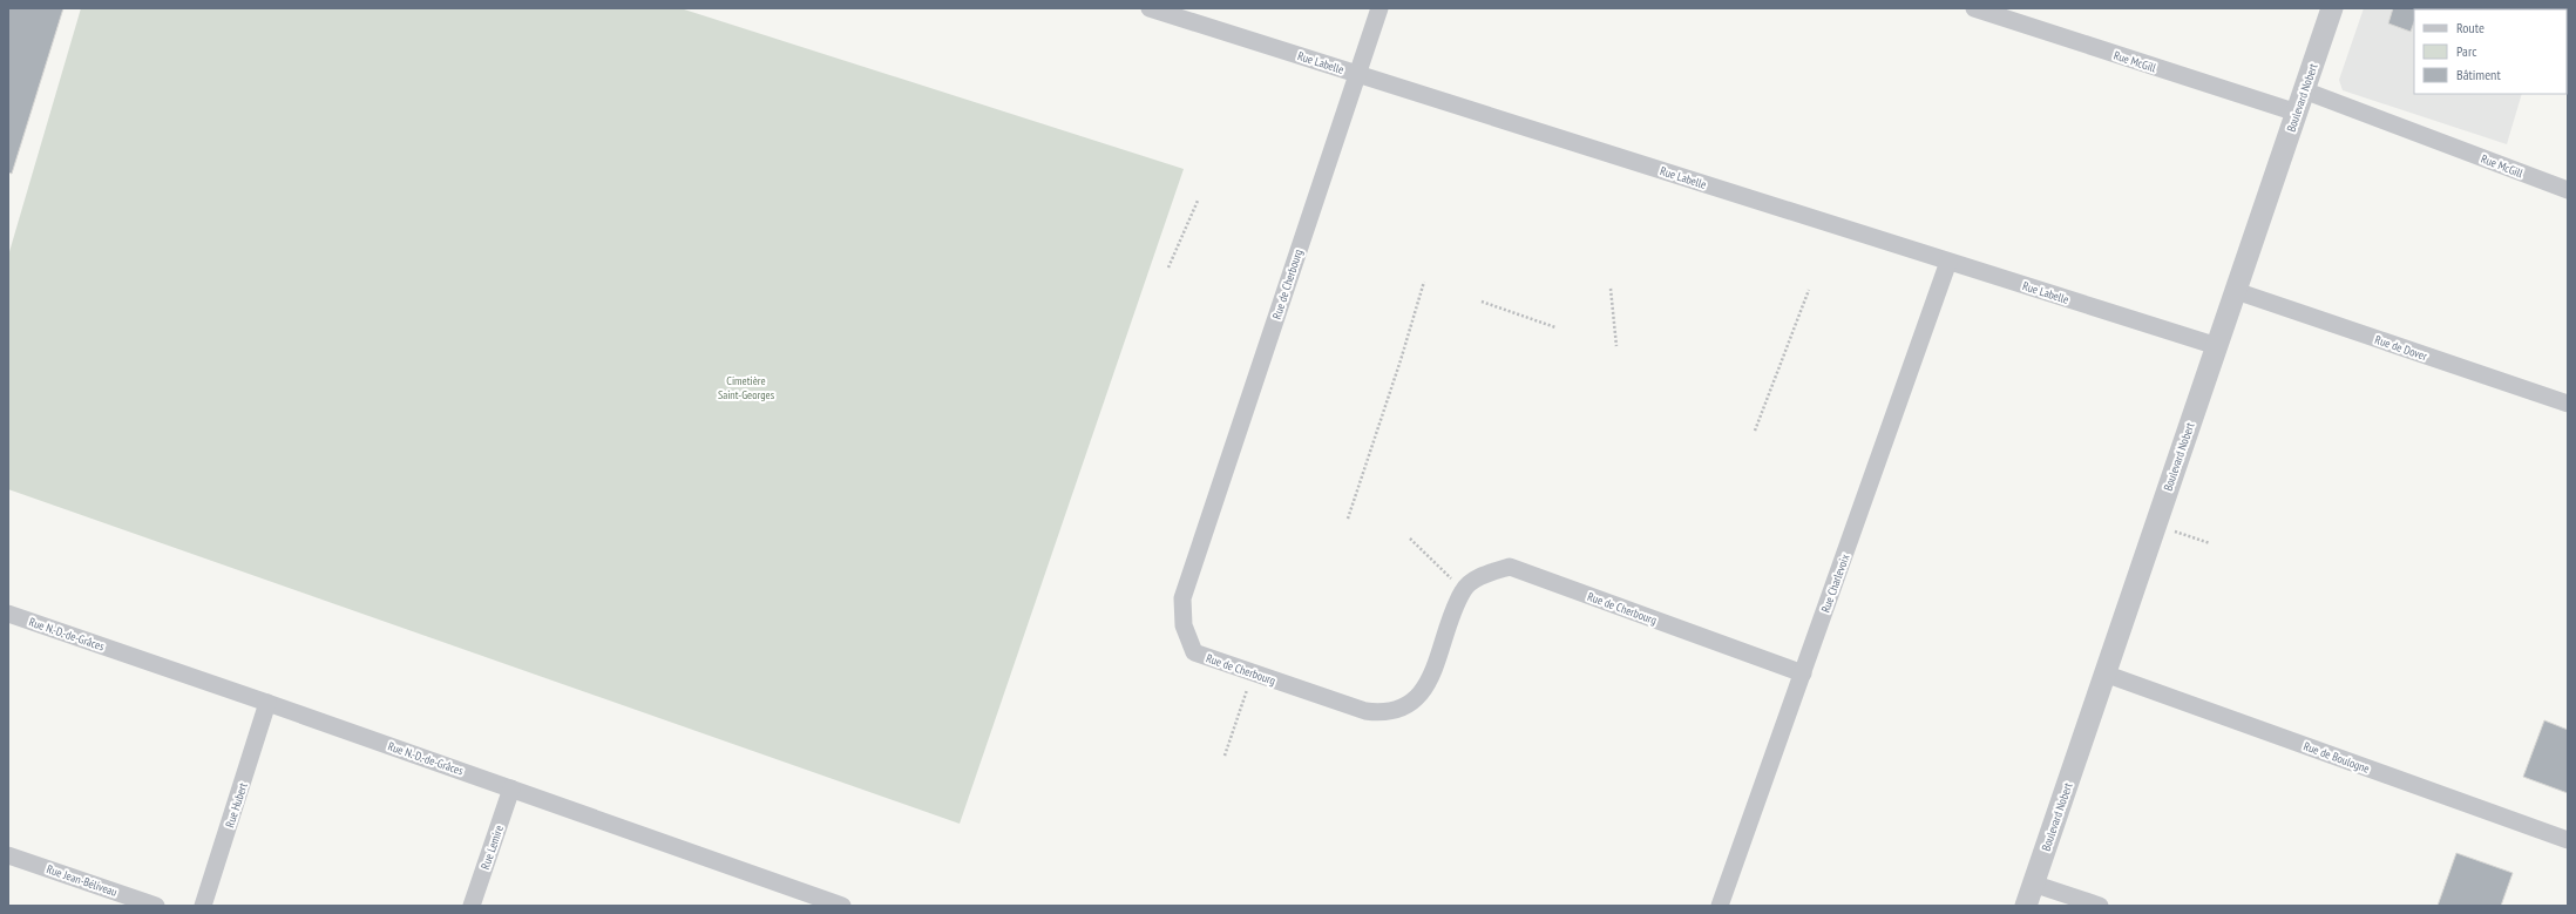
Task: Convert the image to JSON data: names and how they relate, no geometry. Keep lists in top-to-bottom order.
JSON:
{
  "streets": {
    "street": [
      "Rue McGill",
      "Rue Labelle",
      "Boulevard Nobert",
      "Rue de Cherbourg",
      "Rue de Dover",
      "Rue Charlevoix",
      "Rue N.-D.-de-Grâces",
      "Rue de Boulogne",
      "Rue Hubert",
      "Rue Lemire",
      "Rue Jean-Béliveau"
    ]
  },
  "crossings": [
    ["Rue McGill", "Boulevard Nobert"],
    ["Rue Labelle", "Boulevard Nobert"],
    ["Rue Labelle", "Rue de Cherbourg"],
    ["Rue Labelle", "Rue Charlevoix"],
    ["Boulevard Nobert", "Rue de Dover"],
    ["Boulevard Nobert", "Rue de Boulogne"],
    ["Rue de Cherbourg", "Rue Charlevoix"],
    ["Rue N.-D.-de-Grâces", "Rue Hubert"],
    ["Rue N.-D.-de-Grâces", "Rue Lemire"]
  ],
  "parks": ["Cimetière Saint-Georges"],
  "legend": ["Route", "Parc", "Bâtiment"]
}
